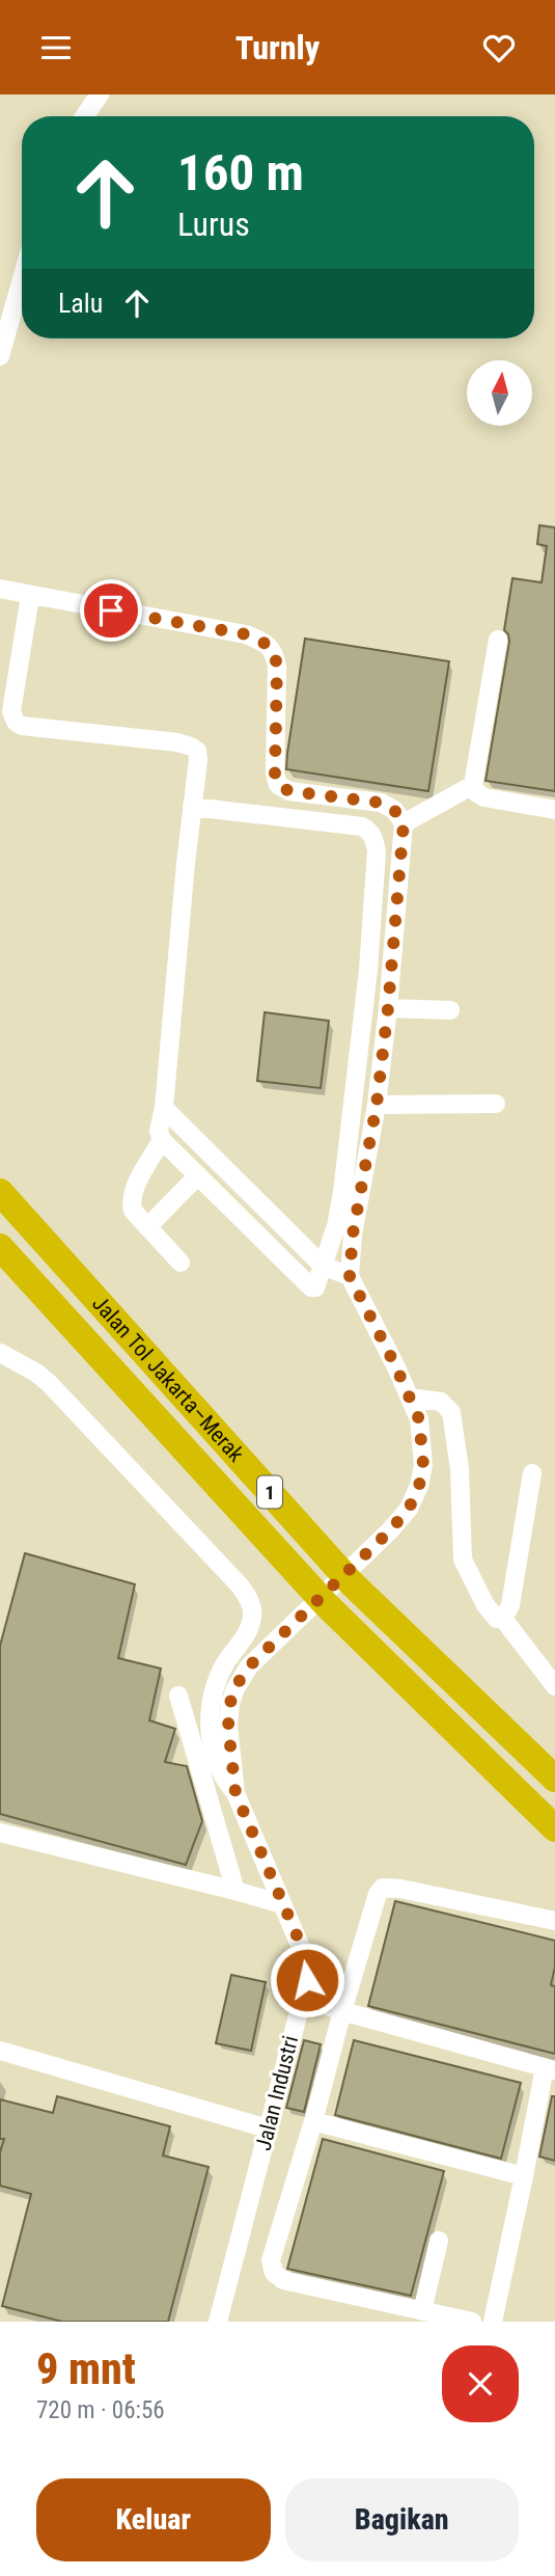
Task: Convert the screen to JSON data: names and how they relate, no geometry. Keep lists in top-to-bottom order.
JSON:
{
  "streets": {
    "highway": ["Jalan Tol Jakarta–Merak", "1"],
    "street": ["Jalan Industri"]
  },
  "north": "top",
  "page": {
    "header": "Turnly",
    "turn": ["160 m", "Lurus"],
    "then": "Lalu",
    "heading": ["9 mnt", "720 m · 06:56"],
    "buttons": ["Keluar", "Bagikan"]
  }
}
